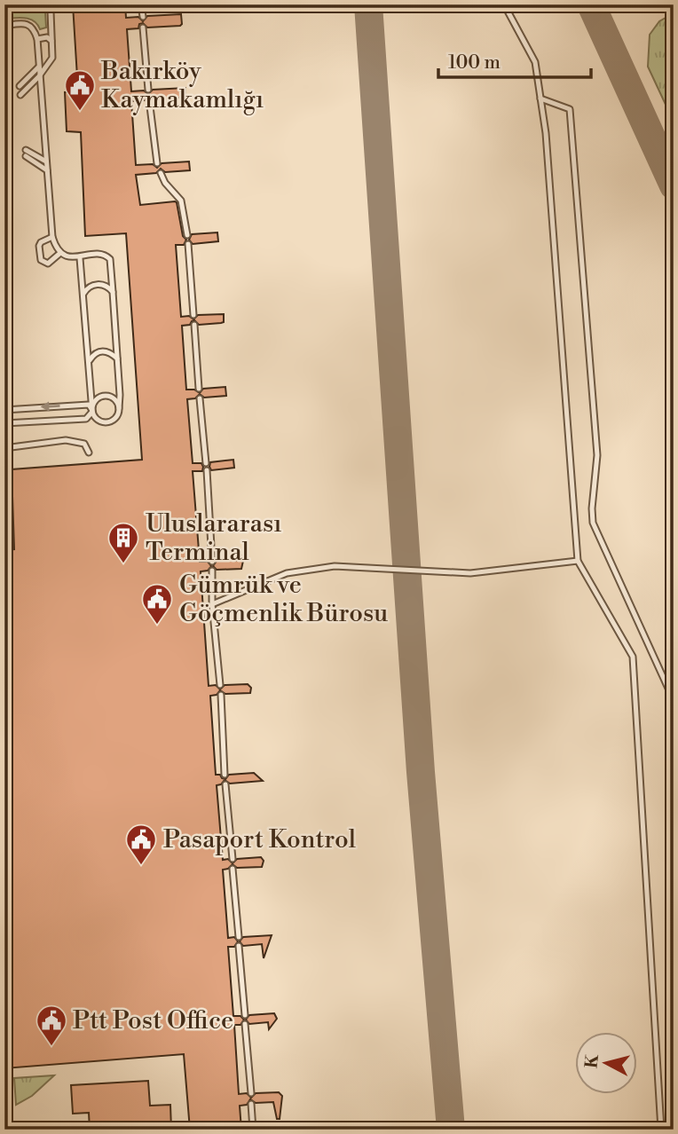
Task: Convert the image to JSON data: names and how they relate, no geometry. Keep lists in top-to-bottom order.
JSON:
{
  "places": {
    "public building": [
      "Bakırköy Kaymakamlığı",
      "Gümrük ve Göçmenlik Bürosu",
      "Pasaport Kontrol",
      "Ptt Post Office"
    ],
    "building": ["Uluslararası Terminal"]
  },
  "scale_bar": "100 m",
  "north": "left"
}
